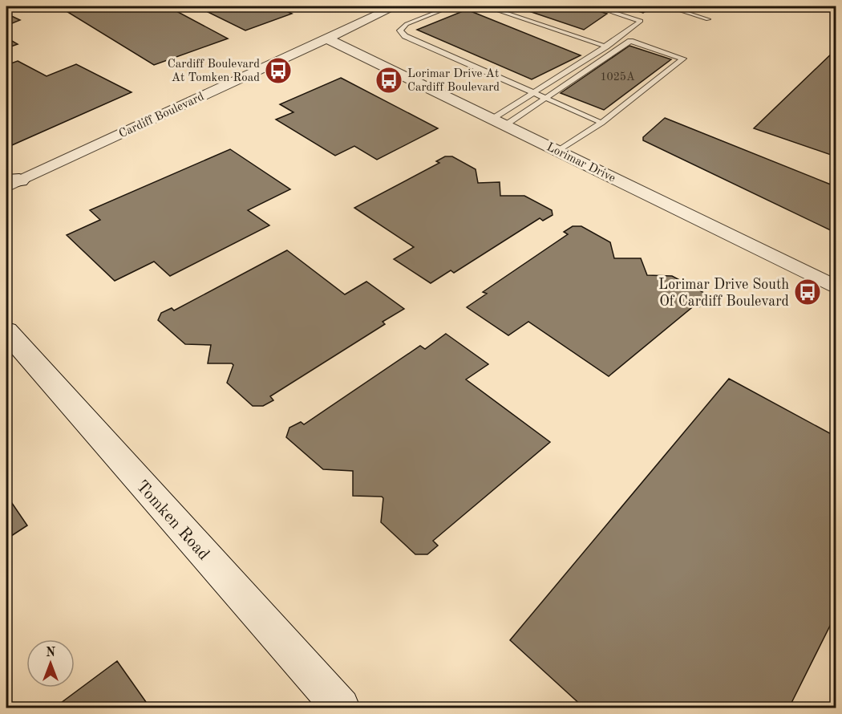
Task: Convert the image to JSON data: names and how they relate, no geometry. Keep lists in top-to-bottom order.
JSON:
{
  "streets": {
    "main road": ["Tomken Road"],
    "street": ["Cardiff Boulevard", "Lorimar Drive"]
  },
  "crossings": [
    ["Cardiff Boulevard", "Lorimar Drive"]
  ],
  "places": {
    "bus stop": ["Cardiff Boulevard At Tomken Road", "Lorimar Drive At Cardiff Boulevard", "Lorimar Drive South Of Cardiff Boulevard"]
  },
  "house_numbers": ["1025A"],
  "north": "top"
}
